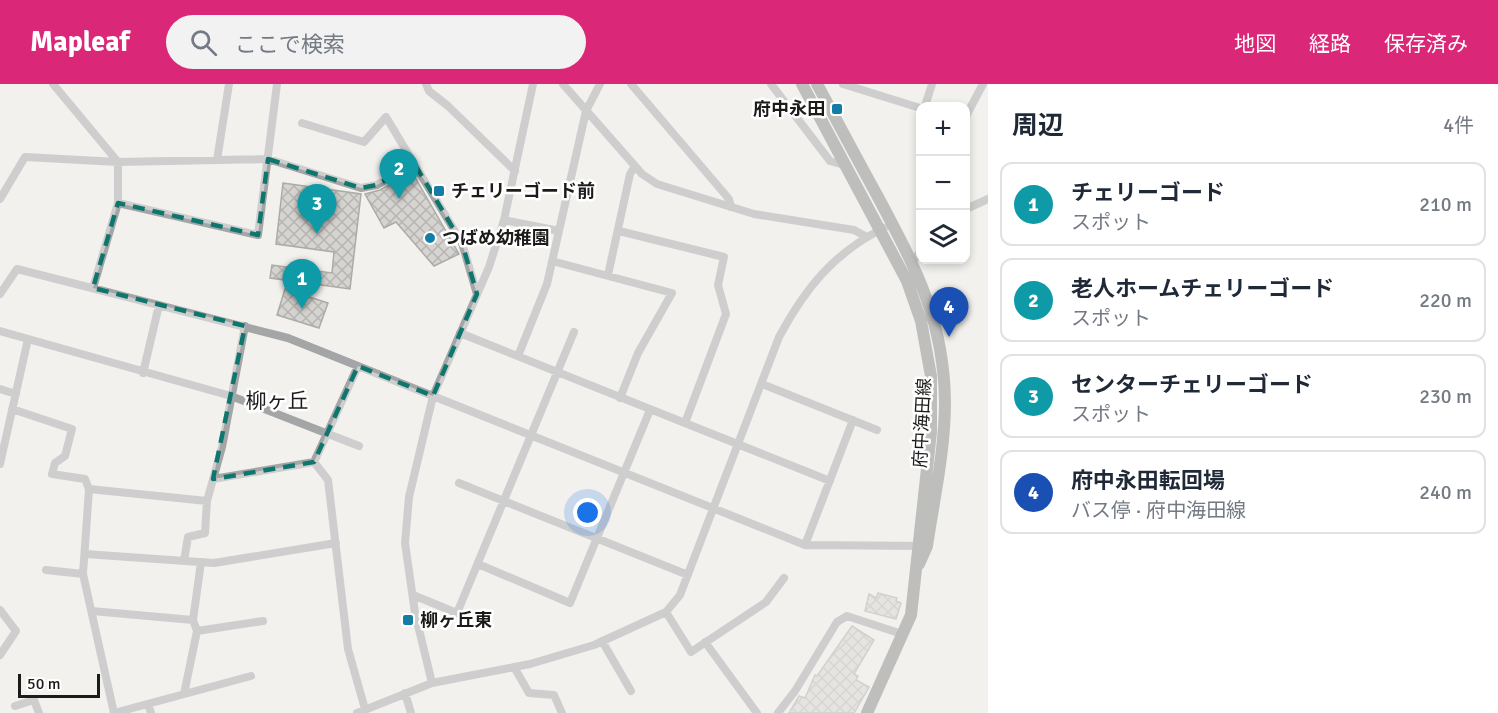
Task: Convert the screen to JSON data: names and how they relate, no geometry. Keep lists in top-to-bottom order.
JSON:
{
  "streets": {
    "main road": ["府中海田線"]
  },
  "districts": ["柳ヶ丘"],
  "places": {
    "transit": ["府中永田", "チェリーゴード前", "柳ヶ丘東"],
    "other": ["つばめ幼稚園"]
  },
  "scale_bar": "50 m",
  "page": {
    "header": "Mapleaf",
    "search": "ここで検索",
    "nav": ["地図", "経路", "保存済み"],
    "heading": ["周辺", "4件"],
    "map_buttons": ["+", "−"],
    "pins": [
      "2",
      "3",
      "1",
      "4"
    ],
    "list": [
      {
        "mark": "1",
        "name": "チェリーゴード",
        "note": "スポット",
        "value": "210 m"
      },
      {
        "mark": "2",
        "name": "老人ホームチェリーゴード",
        "note": "スポット",
        "value": "220 m"
      },
      {
        "mark": "3",
        "name": "センターチェリーゴード",
        "note": "スポット",
        "value": "230 m"
      },
      {
        "mark": "4",
        "name": "府中永田転回場",
        "note": "バス停 · 府中海田線",
        "value": "240 m"
      }
    ],
    "scale": "50 m"
  }
}
